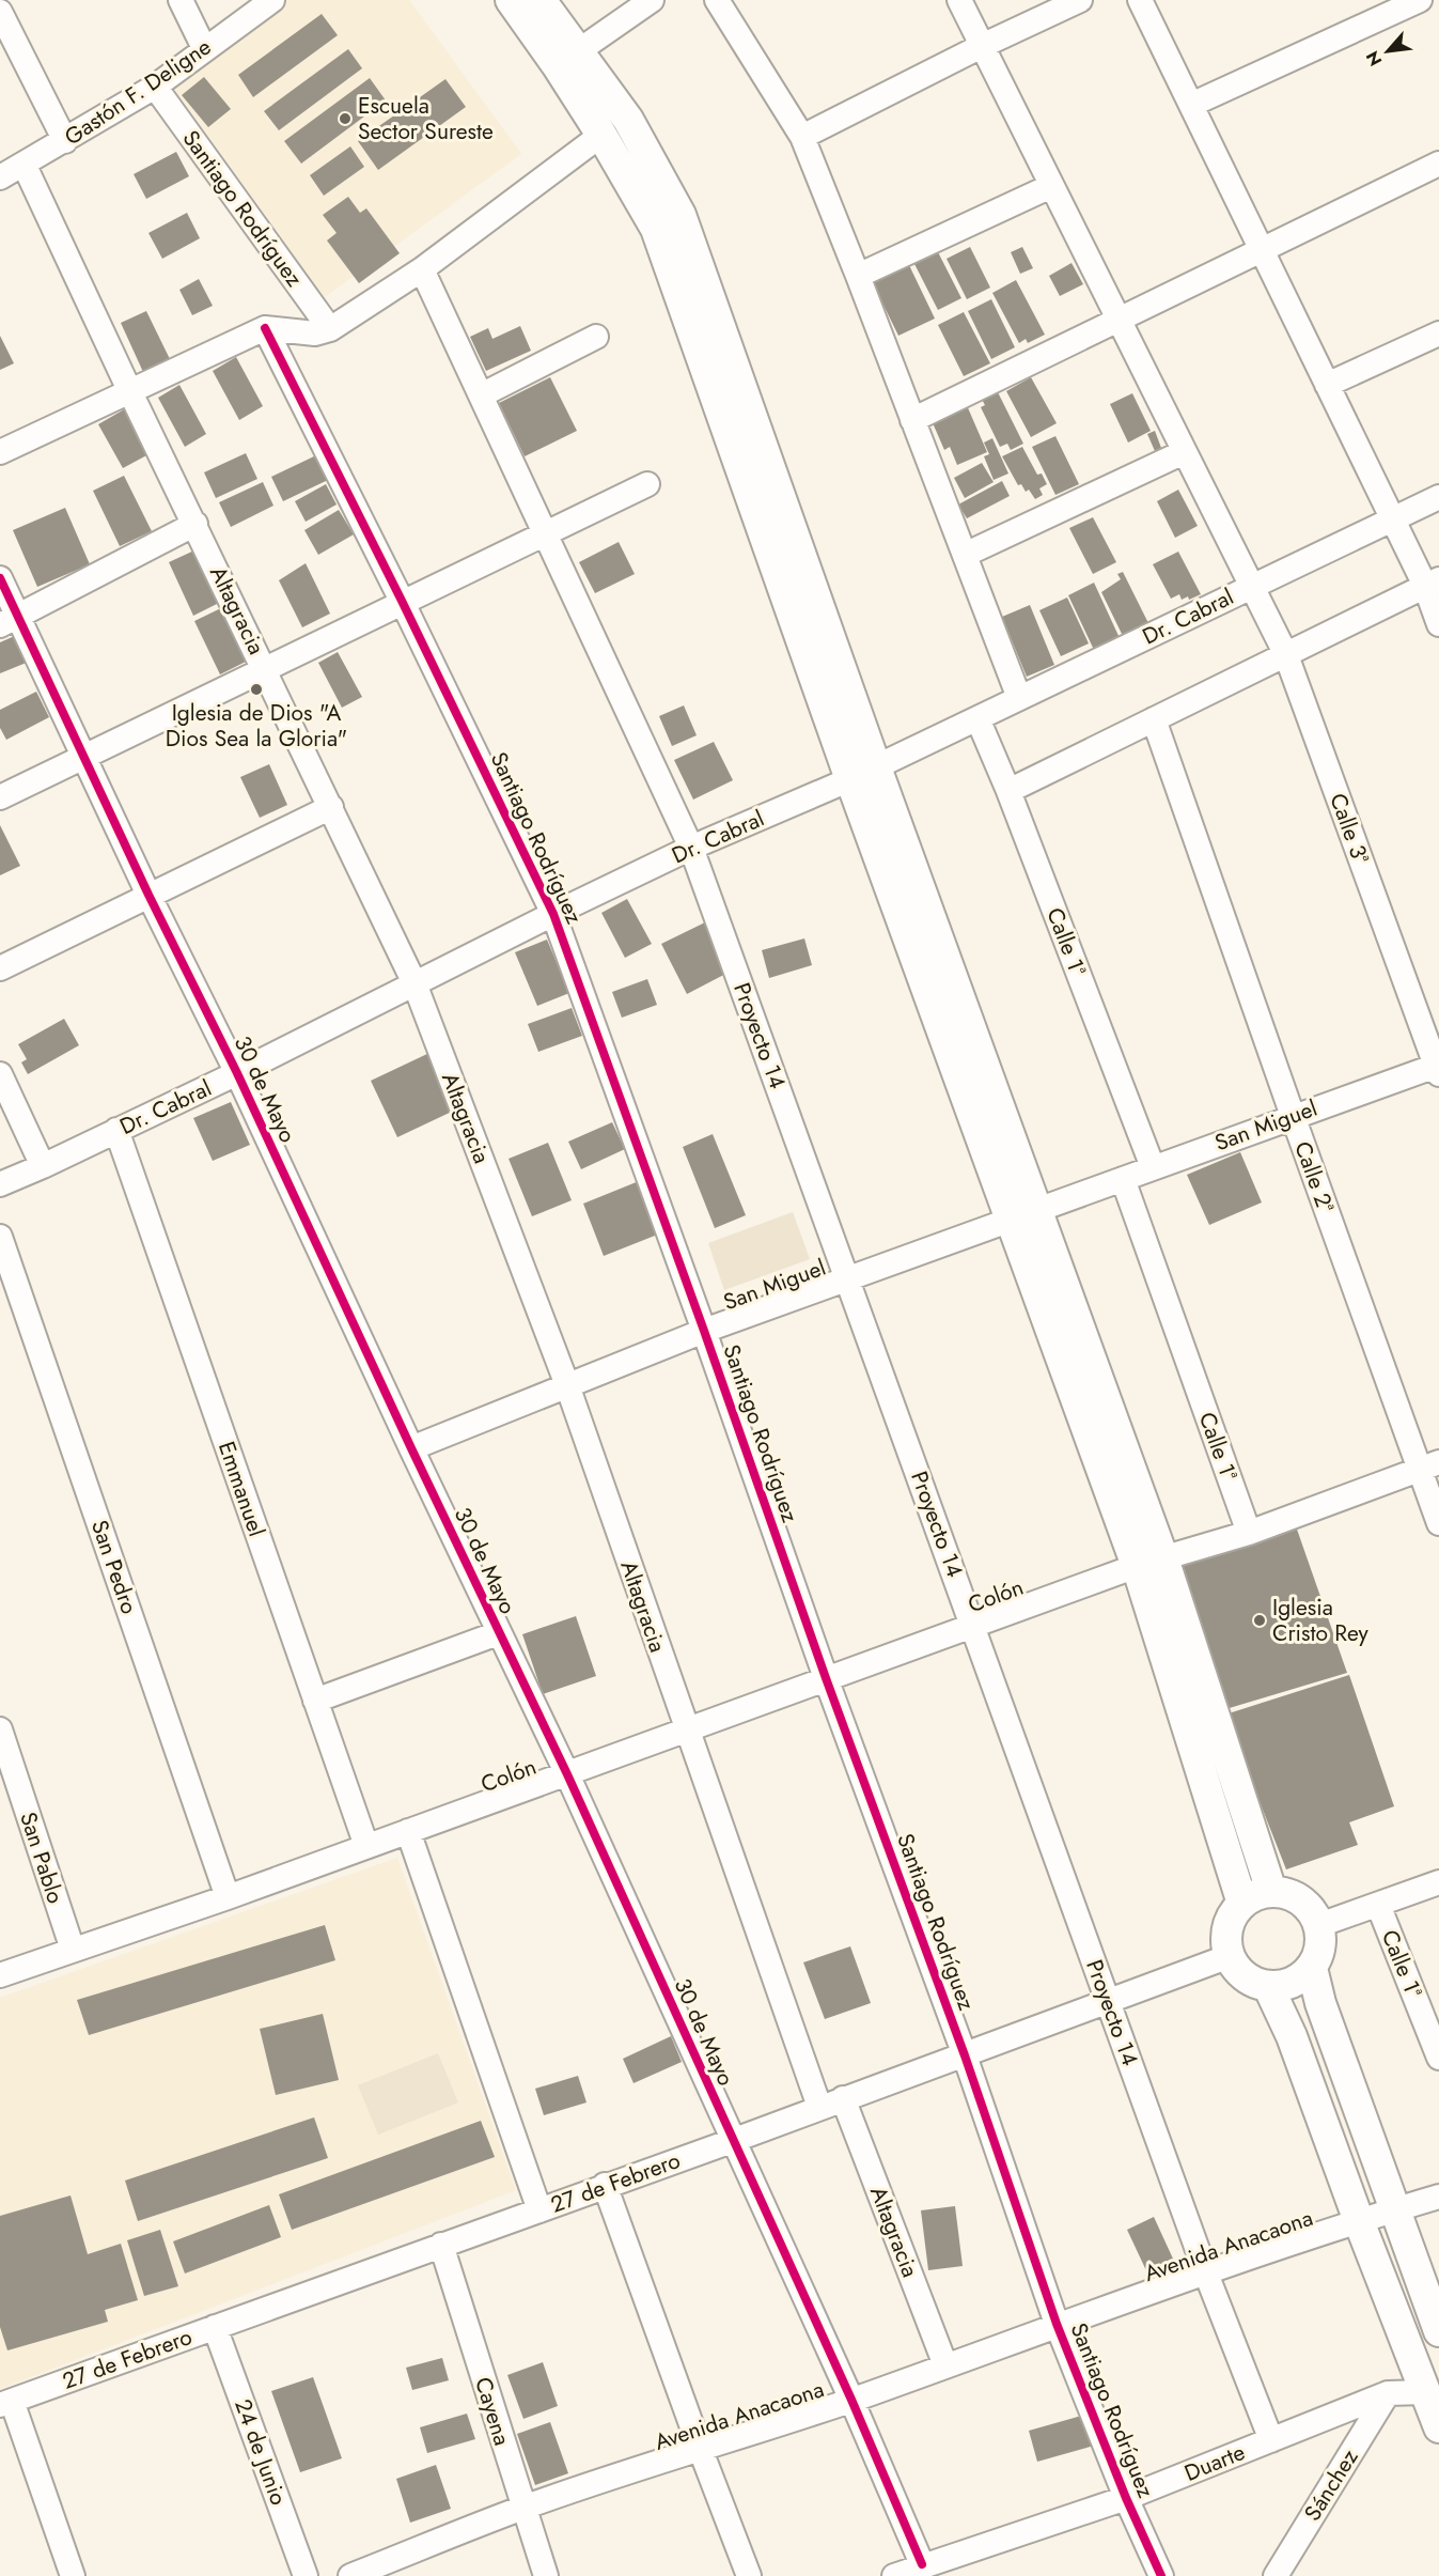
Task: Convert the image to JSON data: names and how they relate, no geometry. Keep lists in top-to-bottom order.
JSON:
{
  "streets": {
    "street": [
      "Gastón F. Deligne",
      "Santiago Rodríguez",
      "Altagracia",
      "Dr. Cabral",
      "Calle 3ª",
      "Calle 1ª",
      "Proyecto 14",
      "30 de Mayo",
      "San Miguel",
      "Calle 2ª",
      "Emmanuel",
      "San Pedro",
      "Colón",
      "San Pablo",
      "27 de Febrero",
      "Avenida Anacaona",
      "Cayena",
      "24 de Junio",
      "Duarte",
      "Sánchez"
    ]
  },
  "crossings": [
    ["Gastón F. Deligne", "Santiago Rodríguez"],
    ["Gastón F. Deligne", "Altagracia"],
    ["Santiago Rodríguez", "Dr. Cabral"],
    ["Santiago Rodríguez", "San Miguel"],
    ["Santiago Rodríguez", "Colón"],
    ["Santiago Rodríguez", "27 de Febrero"],
    ["Santiago Rodríguez", "Avenida Anacaona"],
    ["Santiago Rodríguez", "Duarte"],
    ["Altagracia", "Dr. Cabral"],
    ["Altagracia", "San Miguel"],
    ["Altagracia", "Colón"],
    ["Altagracia", "27 de Febrero"],
    ["Altagracia", "Avenida Anacaona"],
    ["Dr. Cabral", "Calle 3ª"],
    ["Dr. Cabral", "Calle 1ª"],
    ["Dr. Cabral", "Proyecto 14"],
    ["Dr. Cabral", "30 de Mayo"],
    ["Dr. Cabral", "Emmanuel"],
    ["Calle 3ª", "San Miguel"],
    ["Calle 1ª", "San Miguel"],
    ["Calle 1ª", "Colón"],
    ["Proyecto 14", "San Miguel"],
    ["Proyecto 14", "Colón"],
    ["Proyecto 14", "27 de Febrero"],
    ["Proyecto 14", "Avenida Anacaona"],
    ["Proyecto 14", "Duarte"],
    ["30 de Mayo", "San Miguel"],
    ["30 de Mayo", "Colón"],
    ["30 de Mayo", "27 de Febrero"],
    ["30 de Mayo", "Avenida Anacaona"],
    ["30 de Mayo", "Duarte"],
    ["San Miguel", "Calle 2ª"],
    ["Calle 2ª", "Colón"],
    ["Emmanuel", "Colón"],
    ["San Pedro", "Colón"],
    ["Colón", "San Pablo"],
    ["27 de Febrero", "Cayena"],
    ["27 de Febrero", "24 de Junio"],
    ["Avenida Anacaona", "Cayena"],
    ["Duarte", "Sánchez"]
  ],
  "places": ["Escuela Sector Sureste", "Iglesia de Dios \"A Dios Sea la Gloria\"", "Iglesia Cristo Rey"],
  "north": "bottom left"
}
